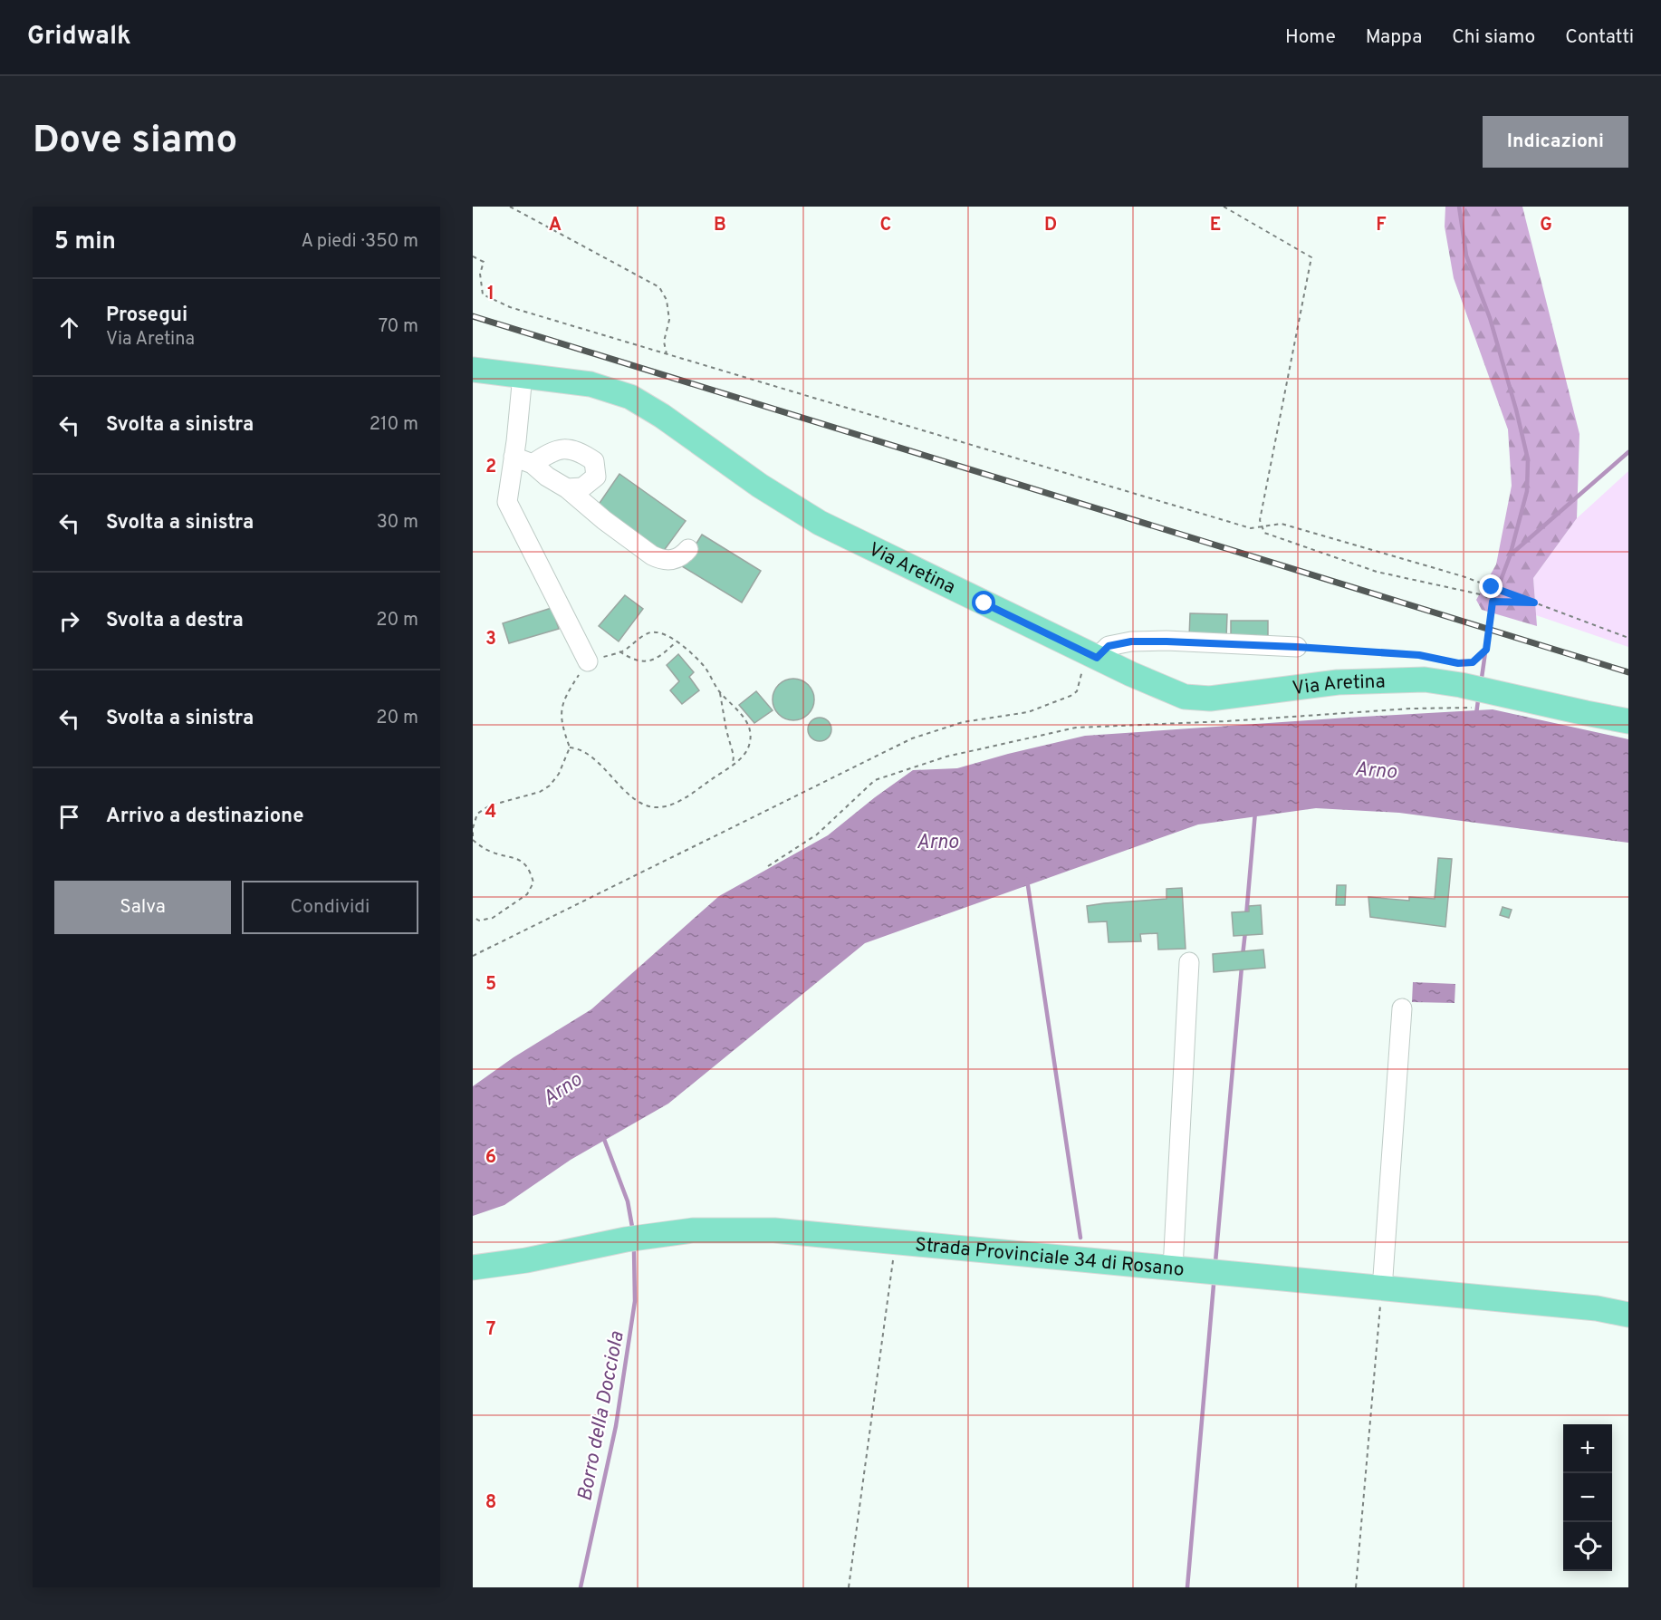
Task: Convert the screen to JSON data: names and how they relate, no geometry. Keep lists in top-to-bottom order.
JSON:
{
  "streets": {
    "main road": ["Via Aretina", "Strada Provinciale 34 di Rosano"]
  },
  "water": ["Arno", "Borro della Docciola"],
  "page": {
    "header": "Gridwalk",
    "nav": [
      "Home",
      "Mappa",
      "Chi siamo",
      "Contatti"
    ],
    "buttons": [
      "Indicazioni",
      ["Salva", "Condividi"]
    ],
    "title": "Dove siamo",
    "heading": ["5 min", "A piedi · 350 m"],
    "list": [
      ["Prosegui", "Via Aretina", "70 m"],
      ["Svolta a sinistra", "210 m"],
      ["Svolta a sinistra", "30 m"],
      ["Svolta a destra", "20 m"],
      ["Svolta a sinistra", "20 m"],
      "Arrivo a destinazione"
    ],
    "map_buttons": ["+", "−"]
  },
  "grid": {
    "columns": [
      "A",
      "B",
      "C",
      "D",
      "E",
      "F",
      "G"
    ],
    "rows": [
      "1",
      "2",
      "3",
      "4",
      "5",
      "6",
      "7",
      "8"
    ]
  }
}
